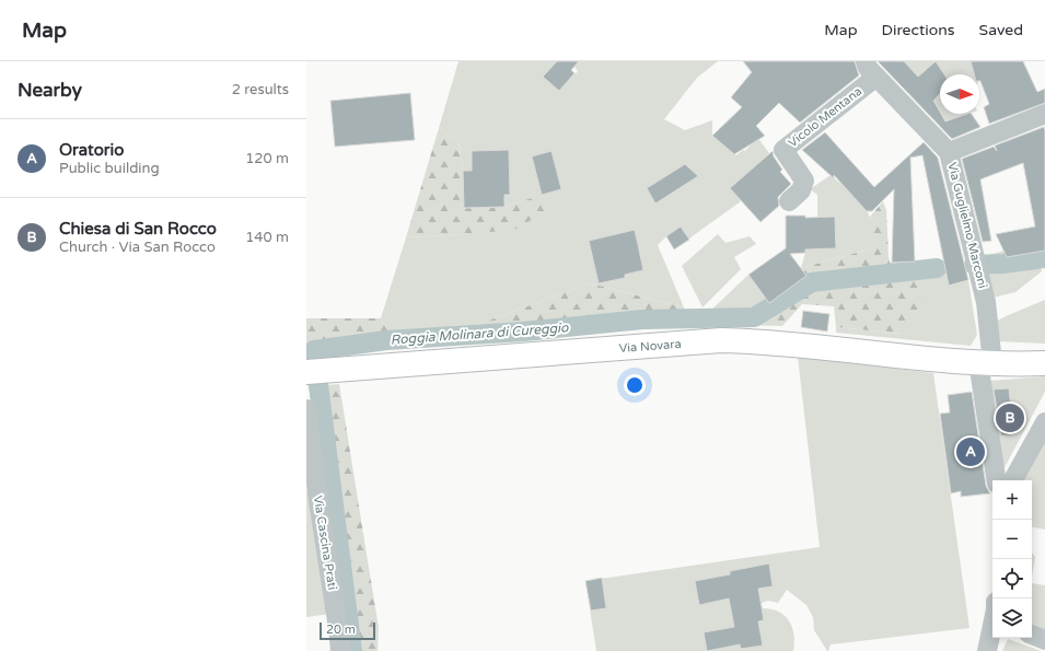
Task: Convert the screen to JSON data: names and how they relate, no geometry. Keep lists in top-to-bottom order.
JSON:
{
  "streets": {
    "main road": ["Via Novara"],
    "street": ["Vicolo Mentana", "Via Guglielmo Marconi", "Via Cascina Prati"]
  },
  "crossings": [
    ["Vicolo Mentana", "Via Guglielmo Marconi"],
    ["Via Guglielmo Marconi", "Via Novara"]
  ],
  "water": ["Roggia Molinara di Cureggio"],
  "scale_bar": "20 m",
  "north": "right",
  "page": {
    "header": "Map",
    "nav": ["Map", "Directions", "Saved"],
    "heading": ["Nearby", "2 results"],
    "list": [
      {
        "mark": "A",
        "name": "Oratorio",
        "note": "Public building",
        "value": "120 m"
      },
      {
        "mark": "B",
        "name": "Chiesa di San Rocco",
        "note": "Church · Via San Rocco",
        "value": "140 m"
      }
    ],
    "pins": ["B", "A"],
    "map_buttons": ["+", "−"],
    "scale": "20 m"
  }
}
